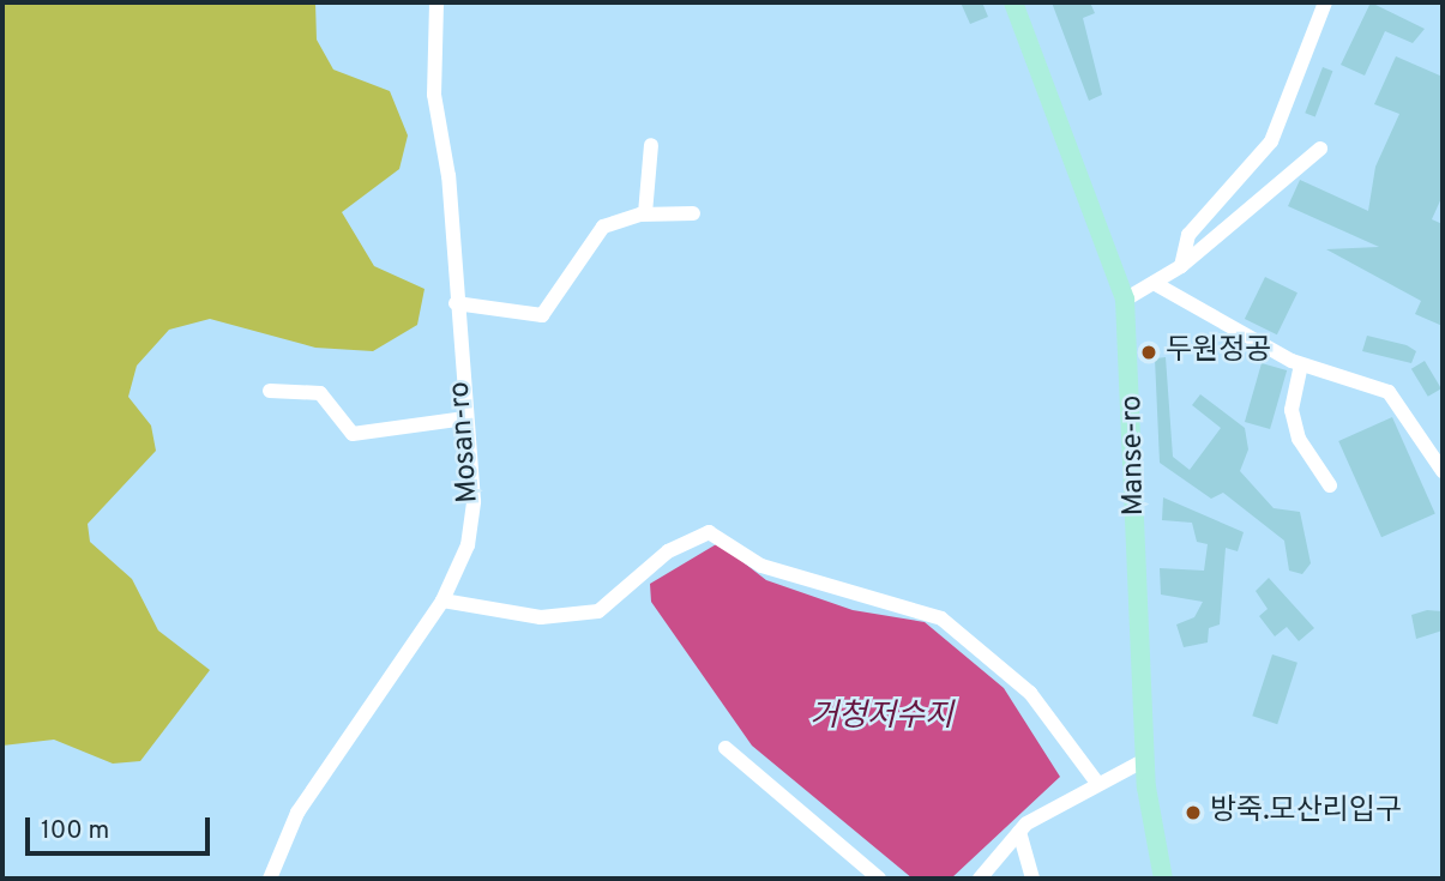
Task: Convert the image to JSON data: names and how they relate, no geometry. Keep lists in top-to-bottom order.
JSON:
{
  "streets": {
    "main road": ["Manse-ro"],
    "street": ["Mosan-ro"]
  },
  "water": ["거청저수지"],
  "places": ["두원정공", "방죽.모산리입구"],
  "scale_bar": "100 m"
}
